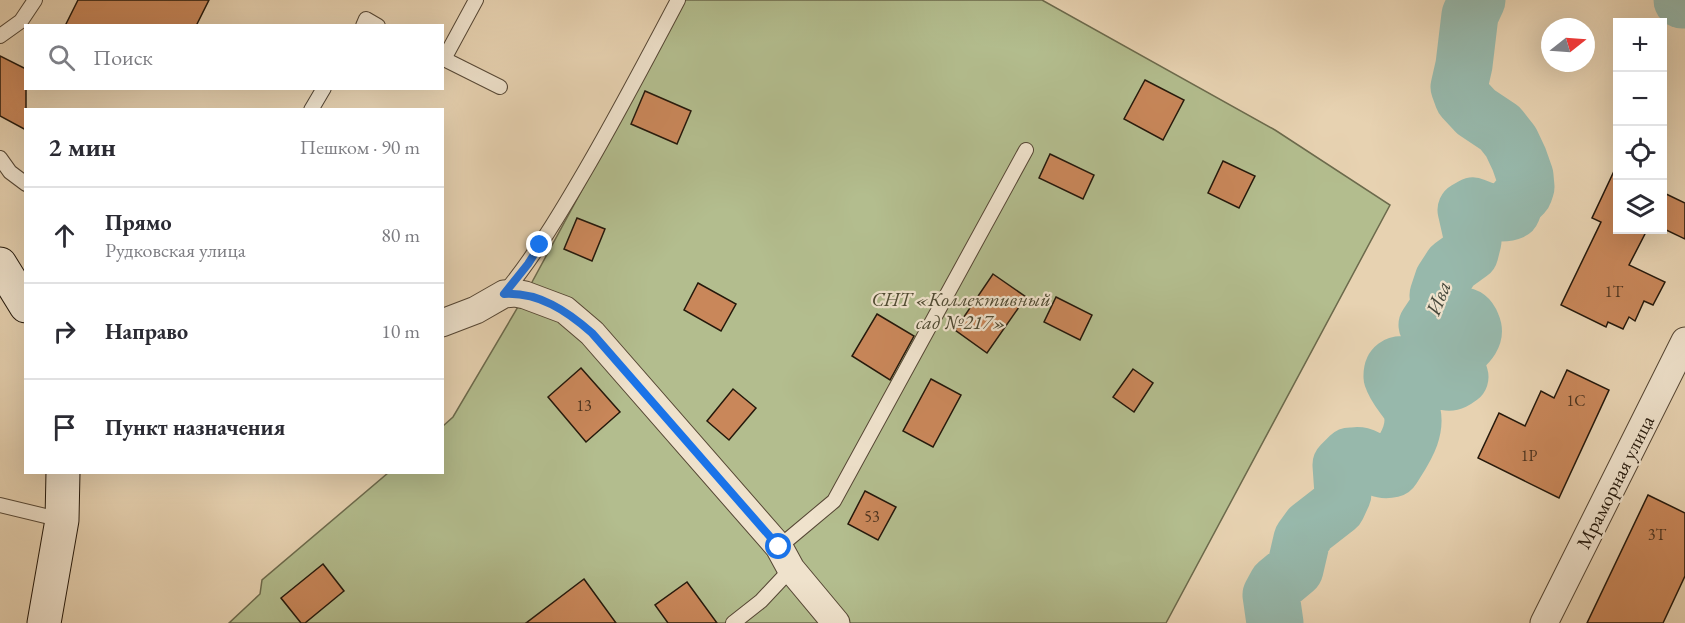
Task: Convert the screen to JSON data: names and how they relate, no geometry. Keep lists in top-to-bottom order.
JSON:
{
  "streets": {
    "street": ["Мраморная улица"]
  },
  "water": ["Ива"],
  "parks": ["СНТ «Коллективный сад №217»"],
  "house_numbers": [
    "1Т",
    "1С",
    "13",
    "1Р",
    "53",
    "3Т"
  ],
  "north": "right",
  "page": {
    "map_buttons": ["+", "−"],
    "search": "Поиск",
    "heading": ["2 мин", "Пешком · 90 m"],
    "list": [
      ["Прямо", "Рудковская улица", "80 m"],
      ["Направо", "10 m"],
      "Пункт назначения"
    ]
  }
}
